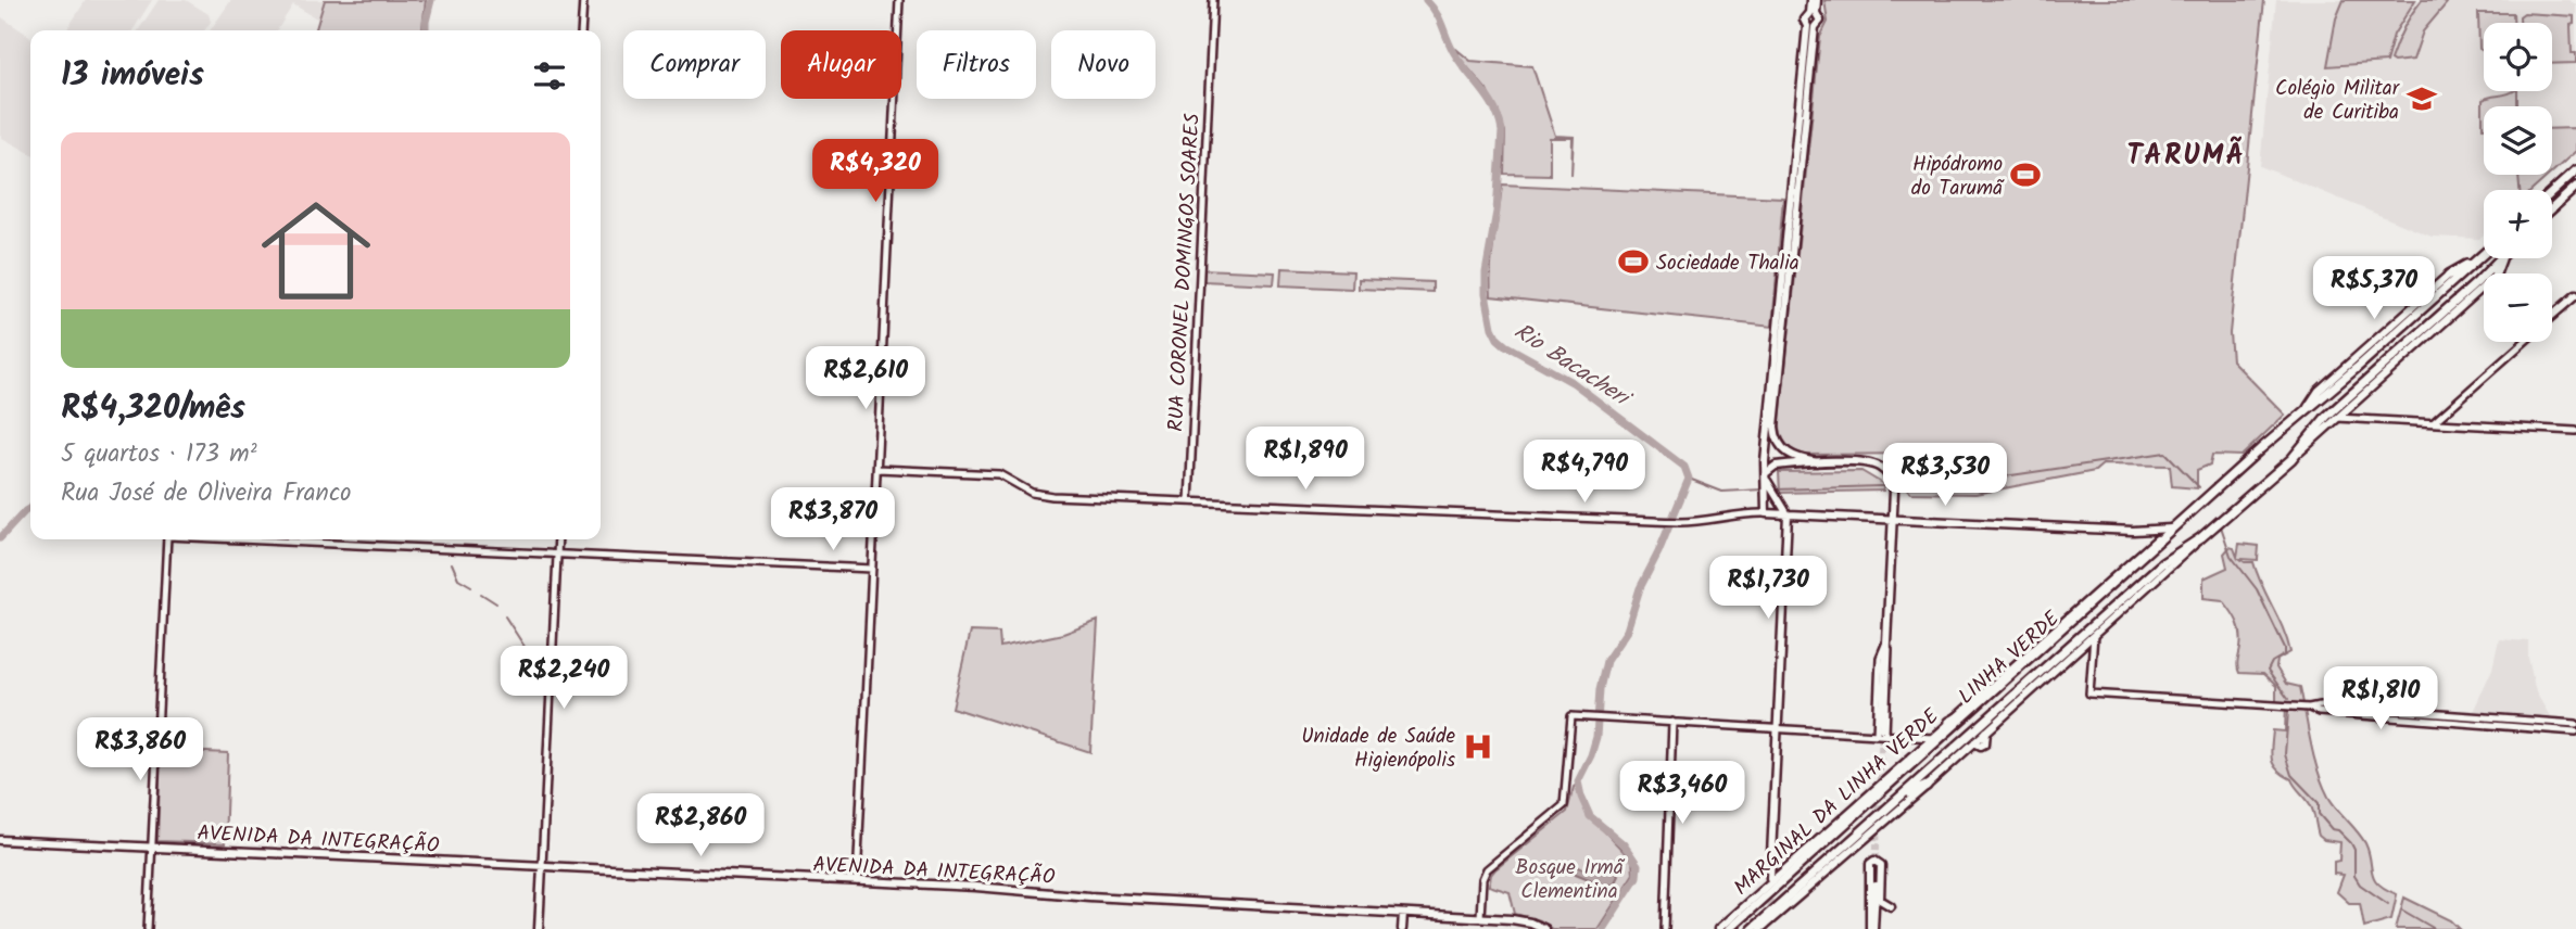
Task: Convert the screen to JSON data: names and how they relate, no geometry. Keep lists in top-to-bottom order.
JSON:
{
  "streets": {
    "highway": ["LINHA VERDE"],
    "main road": ["MARGINAL DA LINHA VERDE", "AVENIDA DA INTEGRAÇÃO"],
    "street": ["RUA CORONEL DOMINGOS SOARES"]
  },
  "crossings": [
    ["LINHA VERDE", "MARGINAL DA LINHA VERDE"]
  ],
  "districts": ["TARUMÃ"],
  "water": ["Rio Bacacheri"],
  "parks": ["Bosque Irmã Clementina"],
  "places": {
    "school or university": ["Colégio Militar de Curitiba"],
    "sports": ["Hipódromo do Tarumã", "Sociedade Thalia"],
    "hospital": ["Unidade de Saúde Higienópolis"]
  },
  "page": {
    "map_buttons": ["+", "−"],
    "chip": [
      "Comprar",
      "Alugar",
      "Filtros",
      "Novo"
    ],
    "heading": "13 imóveis",
    "list": [
      {
        "name": "R$4,320/mês",
        "note": "5 quartos · 173 m² · Rua José de Oliveira Franco"
      }
    ],
    "price": [
      "R$4,320",
      "R$5,370",
      "R$2,610",
      "R$1,890",
      "R$4,790",
      "R$3,530",
      "R$3,870",
      "R$1,730",
      "R$2,240",
      "R$1,810",
      "R$3,860",
      "R$3,460",
      "R$2,860"
    ]
  }
}
